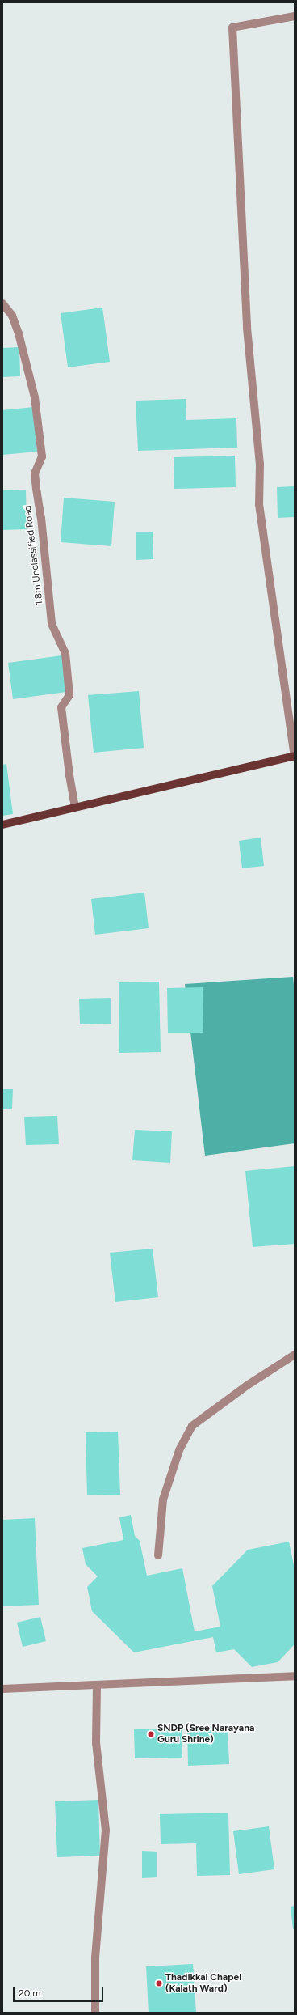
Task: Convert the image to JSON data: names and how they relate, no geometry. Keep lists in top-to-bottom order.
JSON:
{
  "streets": {
    "street": ["1.8m Unclassified Road"]
  },
  "places": ["SNDP (Sree Narayana Guru Shrine)", "Thadikkal Chapel (Kalath Ward)"],
  "scale_bar": "20 m"
}
